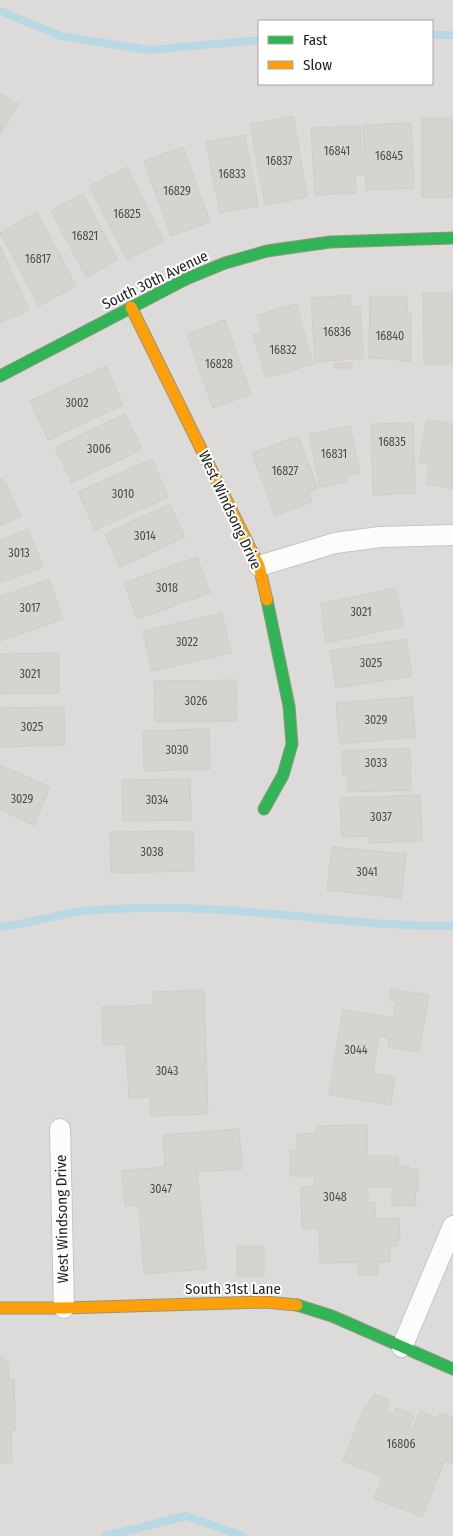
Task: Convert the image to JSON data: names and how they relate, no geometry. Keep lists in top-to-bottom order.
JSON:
{
  "streets": {
    "street": ["South 30th Avenue", "West Windsong Drive", "South 31st Lane"]
  },
  "crossings": [
    ["South 30th Avenue", "West Windsong Drive"],
    ["West Windsong Drive", "South 31st Lane"]
  ],
  "house_numbers": [
    "16841",
    "16845",
    "16837",
    "16833",
    "16829",
    "16825",
    "16821",
    "16817",
    "16836",
    "16840",
    "16832",
    "16828",
    "3002",
    "16835",
    "3006",
    "16831",
    "16827",
    "3010",
    "3014",
    "3013",
    "3018",
    "3017",
    "3021",
    "3022",
    "3025",
    "3021",
    "3026",
    "3029",
    "3025",
    "3030",
    "3033",
    "3029",
    "3034",
    "3037",
    "3038",
    "3041",
    "3044",
    "3043",
    "3047",
    "3048",
    "16806"
  ],
  "legend": ["Fast", "Slow"]
}
